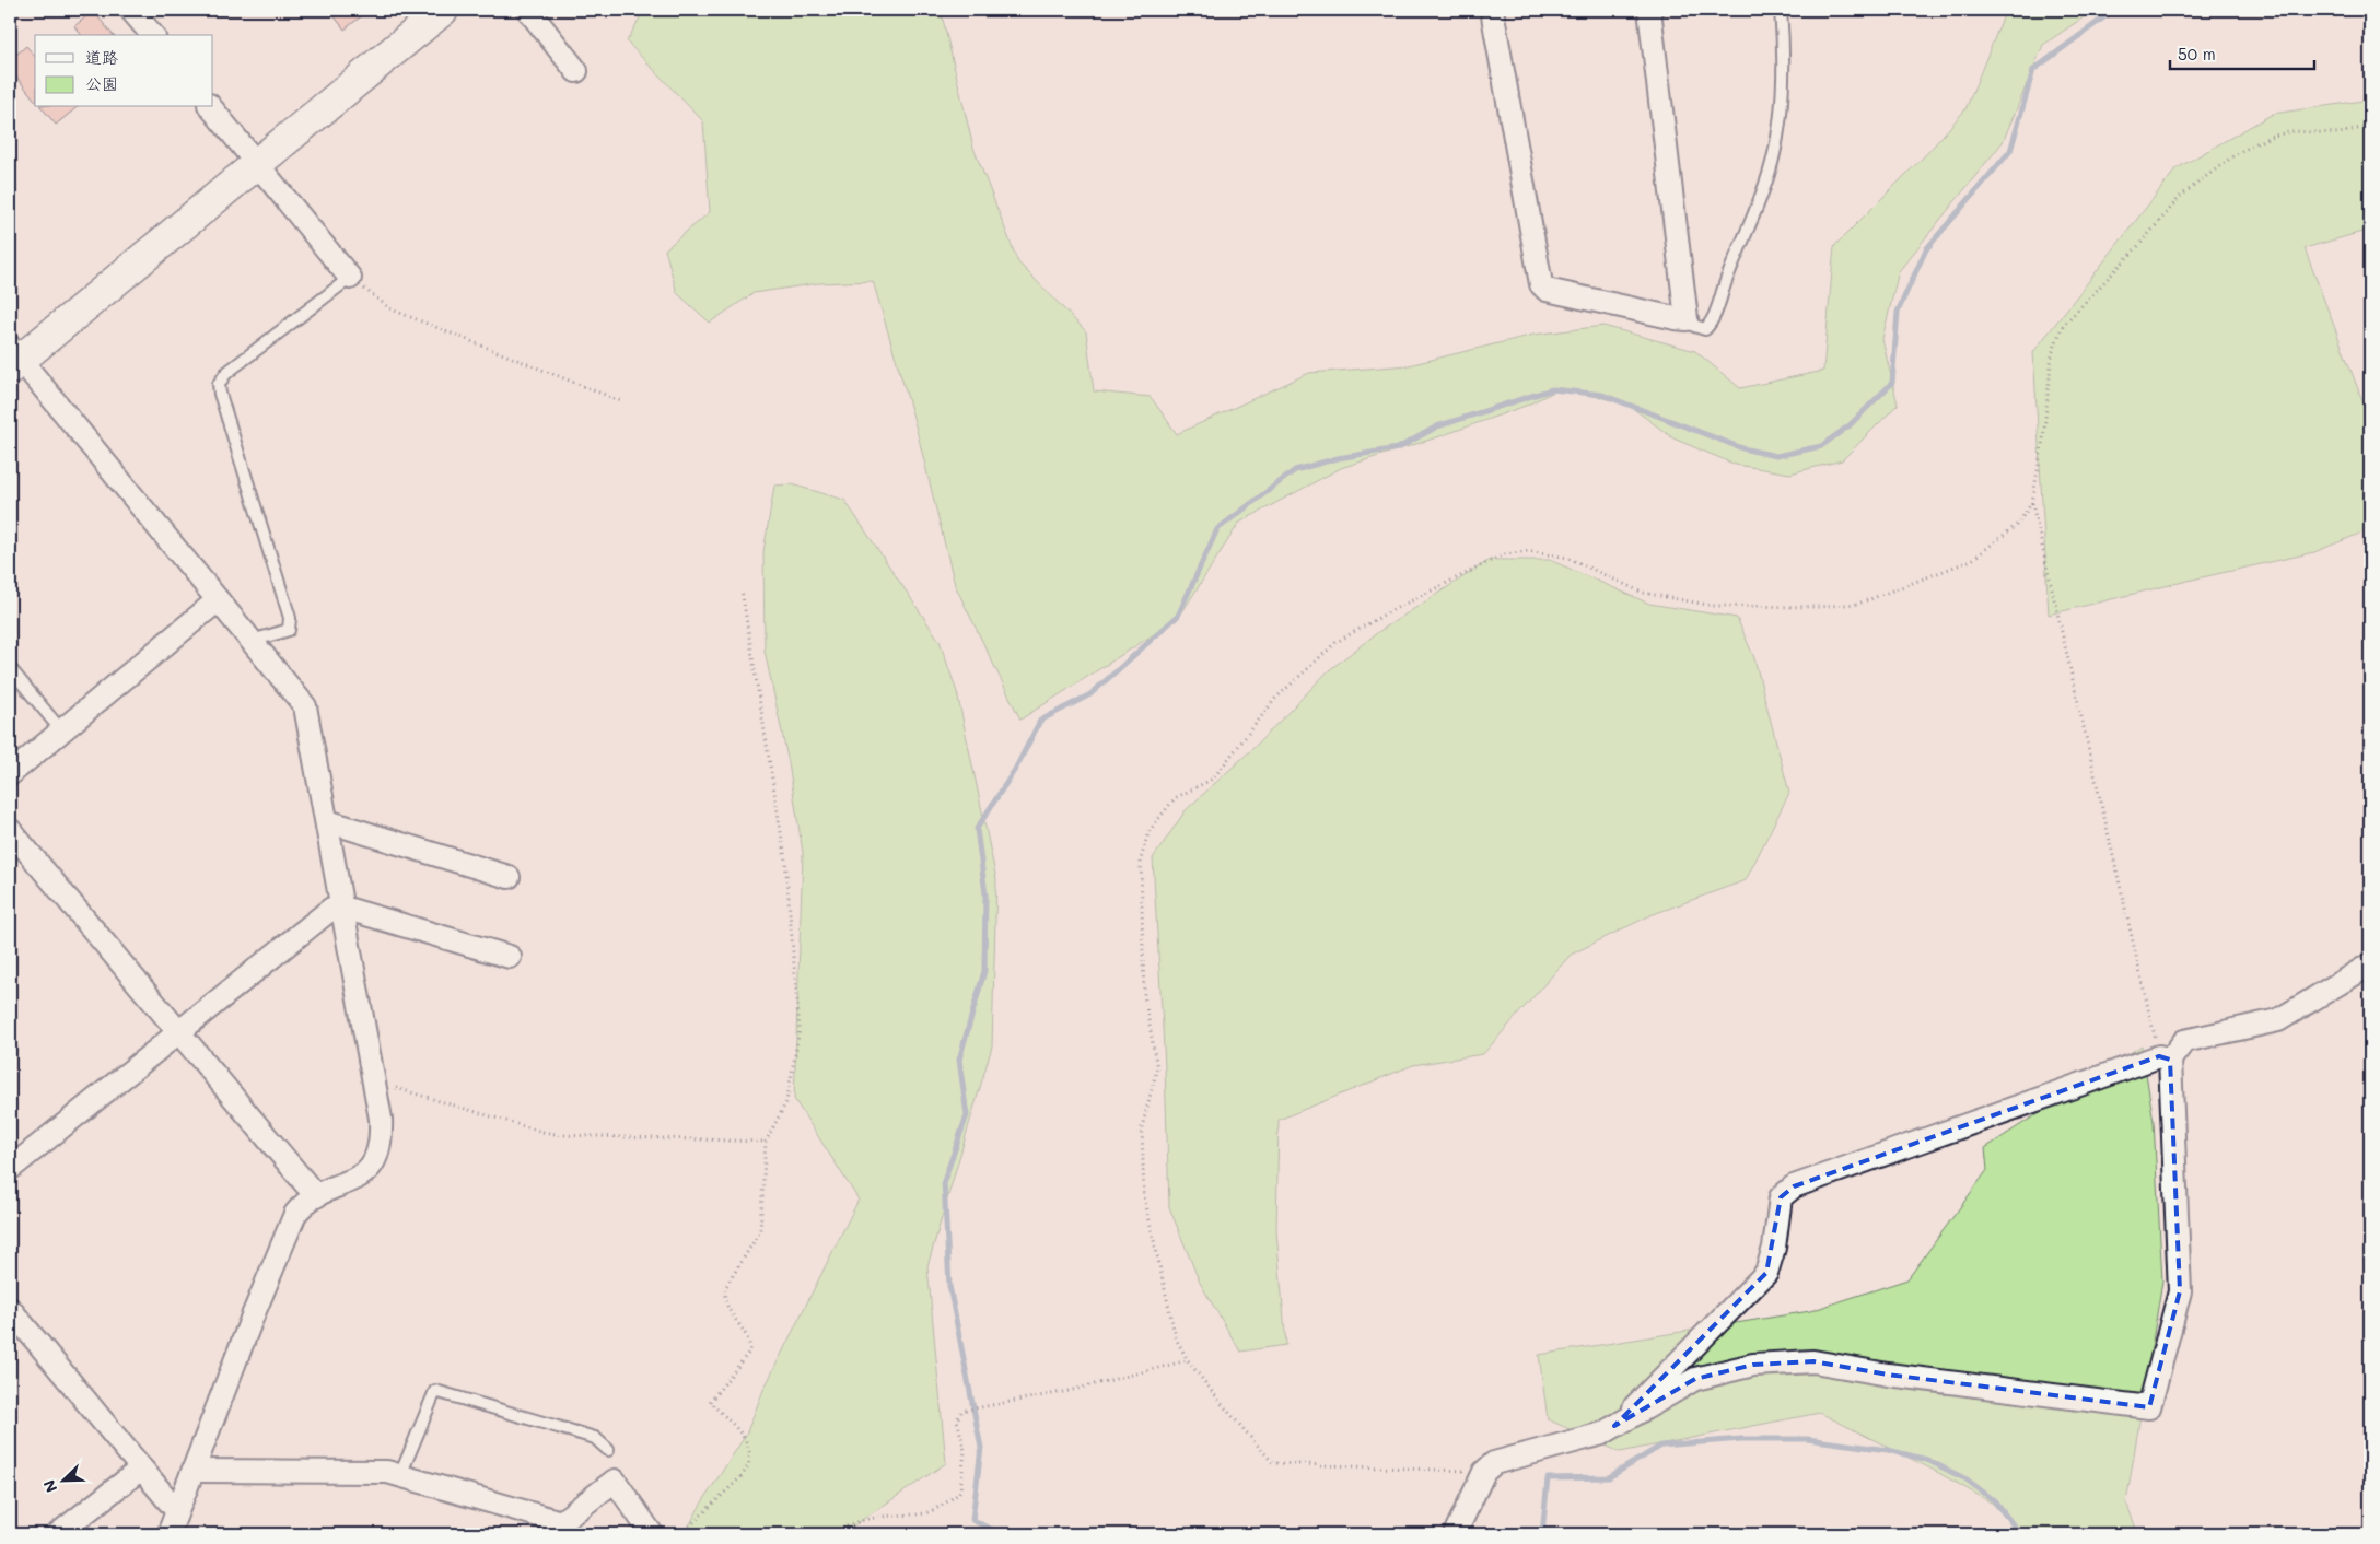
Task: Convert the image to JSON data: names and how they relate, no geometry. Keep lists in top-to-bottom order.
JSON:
{
  "legend": ["道路", "公園"],
  "scale_bar": "50 m",
  "north": "bottom left"
}
